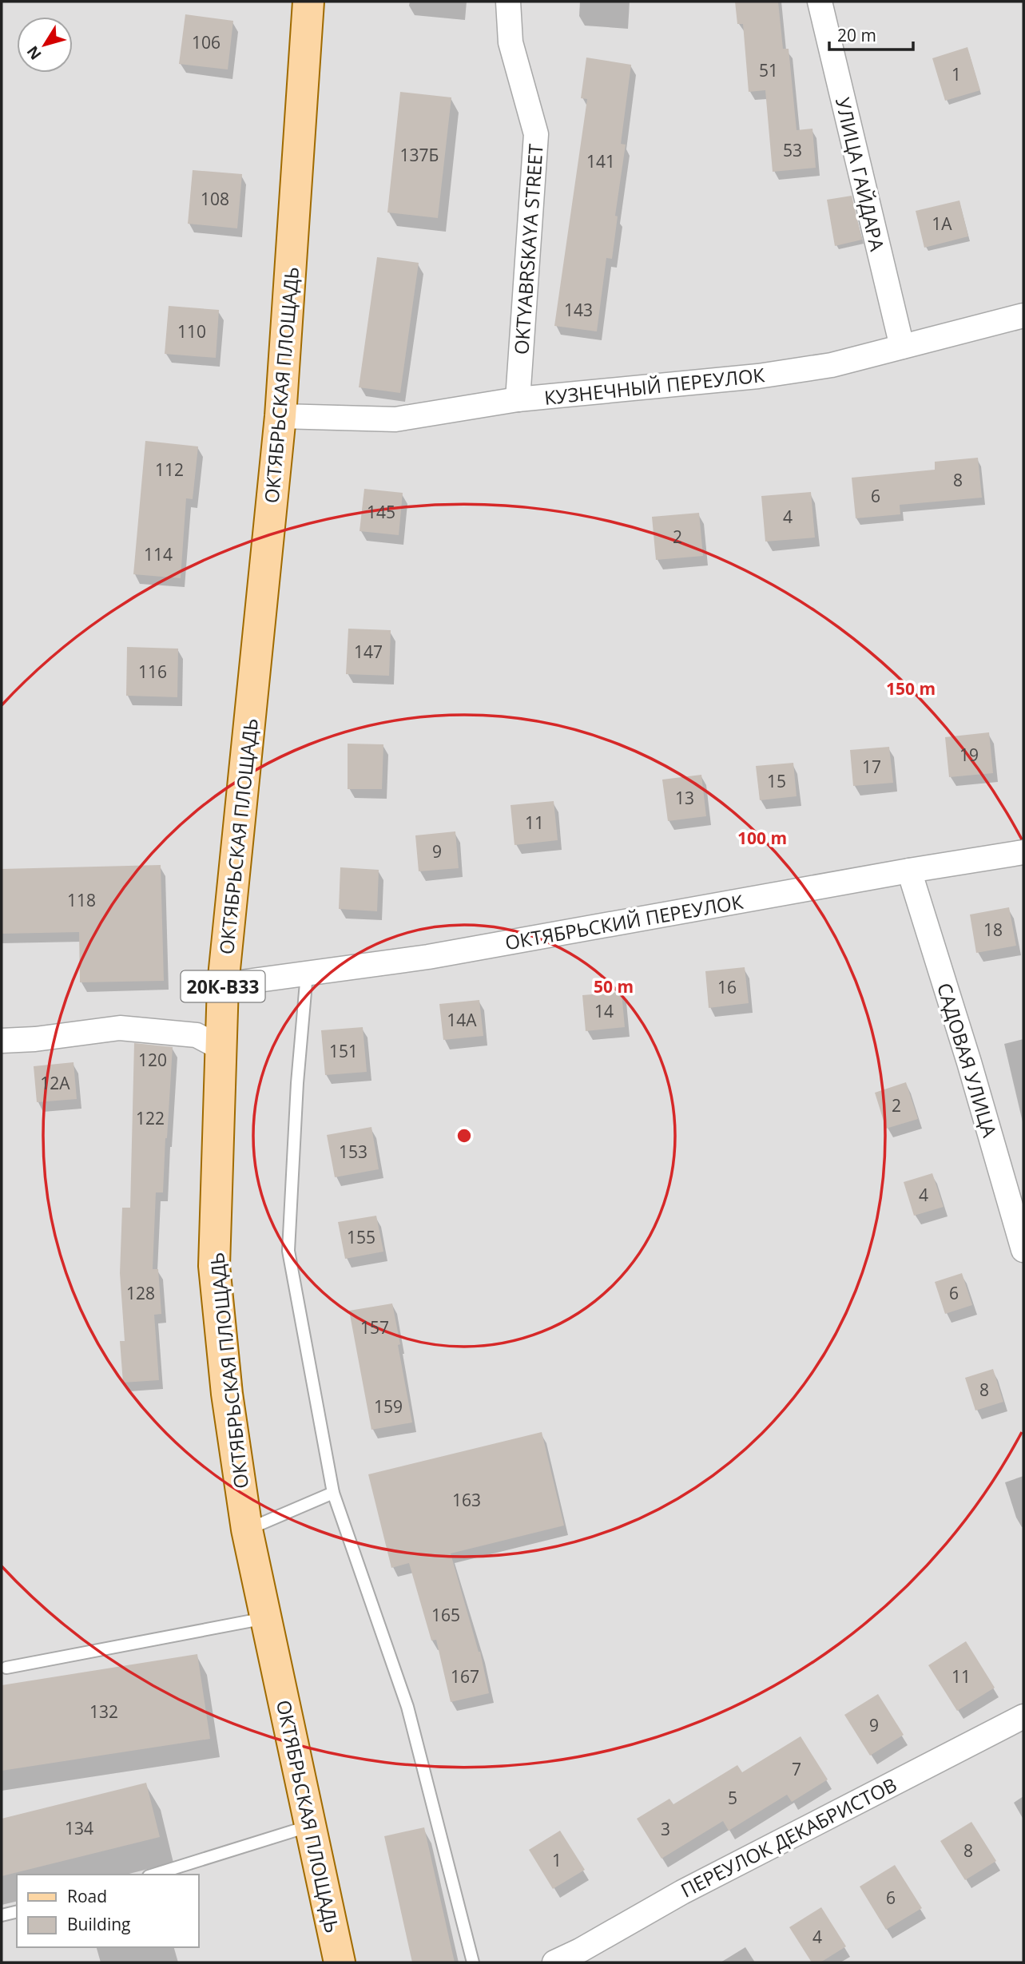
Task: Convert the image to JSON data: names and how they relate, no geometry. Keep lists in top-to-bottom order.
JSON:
{
  "streets": {
    "main road": ["ОКТЯБРЬСКАЯ ПЛОЩАДЬ", "20К-В33"],
    "street": [
      "УЛИЦА ГАЙДАРА",
      "OKTYABRSKAYA STREET",
      "КУЗНЕЧНЫЙ ПЕРЕУЛОК",
      "ОКТЯБРЬСКИЙ ПЕРЕУЛОК",
      "САДОВАЯ УЛИЦА",
      "ПЕРЕУЛОК ДЕКАБРИСТОВ"
    ]
  },
  "crossings": [
    ["УЛИЦА ГАЙДАРА", "КУЗНЕЧНЫЙ ПЕРЕУЛОК"],
    ["OKTYABRSKAYA STREET", "КУЗНЕЧНЫЙ ПЕРЕУЛОК"],
    ["ОКТЯБРЬСКАЯ ПЛОЩАДЬ", "КУЗНЕЧНЫЙ ПЕРЕУЛОК"],
    ["ОКТЯБРЬСКАЯ ПЛОЩАДЬ", "ОКТЯБРЬСКИЙ ПЕРЕУЛОК"],
    ["ОКТЯБРЬСКИЙ ПЕРЕУЛОК", "САДОВАЯ УЛИЦА"]
  ],
  "house_numbers": [
    "106",
    "51",
    "1",
    "53",
    "137Б",
    "141",
    "108",
    "1А",
    "143",
    "110",
    "112",
    "8",
    "6",
    "145",
    "4",
    "2",
    "114",
    "147",
    "116",
    "19",
    "17",
    "15",
    "13",
    "11",
    "9",
    "118",
    "18",
    "16",
    "14",
    "14А",
    "151",
    "120",
    "12А",
    "2",
    "122",
    "153",
    "4",
    "155",
    "128",
    "6",
    "157",
    "8",
    "159",
    "163",
    "165",
    "167",
    "11",
    "132",
    "9",
    "7",
    "5",
    "134",
    "3",
    "8",
    "1",
    "6",
    "4"
  ],
  "legend": ["Road", "Building"],
  "scale_bar": "20 m",
  "north": "bottom left",
  "rings": ["150 m", "100 m", "50 m"]
}
